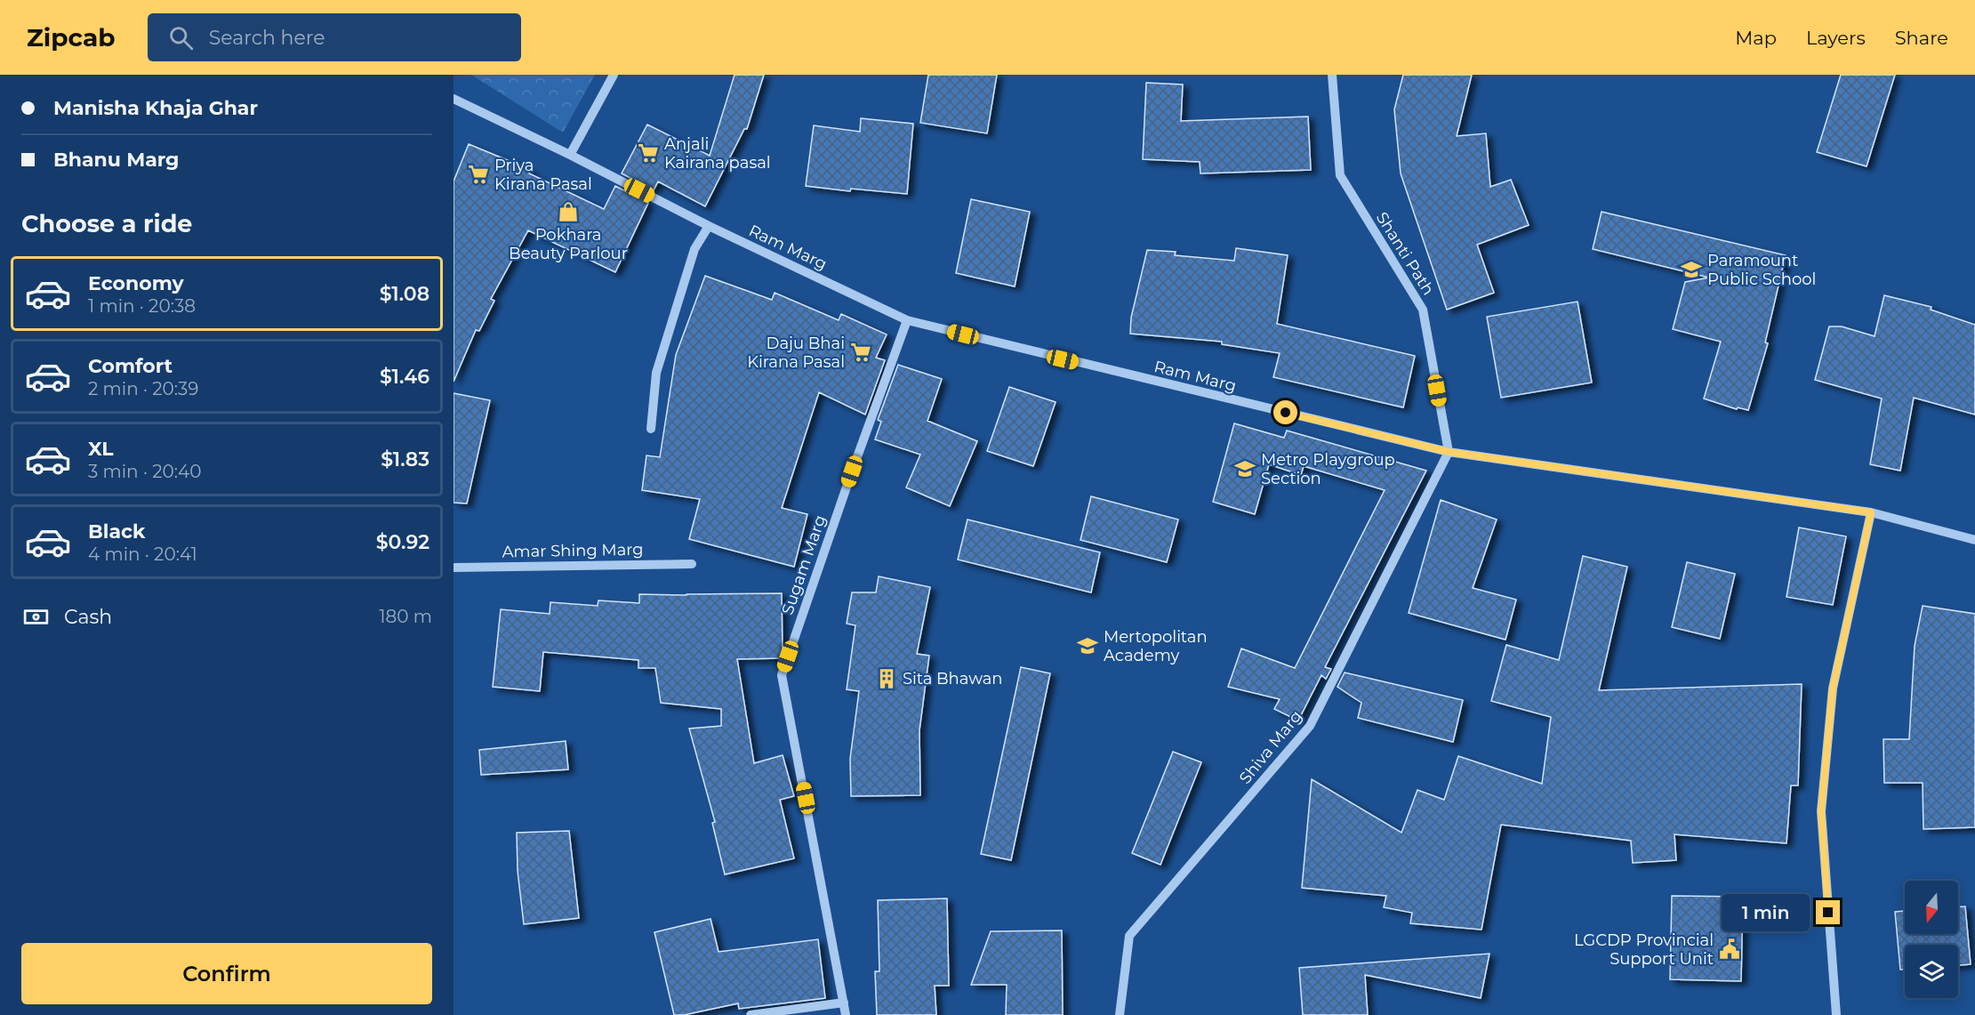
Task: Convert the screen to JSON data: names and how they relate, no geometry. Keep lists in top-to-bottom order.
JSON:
{
  "streets": {
    "street": [
      "Ram Marg",
      "Shanti Path",
      "Amar Shing Marg",
      "Sugam Marg",
      "Shiva Marg"
    ]
  },
  "crossings": [
    ["Ram Marg", "Shanti Path"],
    ["Ram Marg", "Sugam Marg"],
    ["Ram Marg", "Shiva Marg"],
    ["Shanti Path", "Shiva Marg"]
  ],
  "places": {
    "supermarket": ["Anjali Kairana pasal", "Priya Kirana Pasal", "Daju Bhai Kirana Pasal"],
    "shop": ["Pokhara Beauty Parlour"],
    "school or university": ["Paramount Public School", "Metro Playgroup Section", "Mertopolitan Academy"],
    "building": ["Sita Bhawan"],
    "public building": ["LGCDP Provincial Support Unit"]
  },
  "north": "bottom",
  "page": {
    "header": "Zipcab",
    "search": "Search here",
    "nav": ["Map", "Layers", "Share"],
    "banner": ["Manisha Khaja Ghar", "Bhanu Marg"],
    "heading": "Choose a ride",
    "list": [
      {
        "name": "Economy",
        "note": "1 min · 20:38",
        "value": "$1.08"
      },
      {
        "name": "Comfort",
        "note": "2 min · 20:39",
        "value": "$1.46"
      },
      {
        "name": "XL",
        "note": "3 min · 20:40",
        "value": "$1.83"
      },
      {
        "name": "Black",
        "note": "4 min · 20:41",
        "value": "$0.92"
      }
    ],
    "pay": ["Cash", "180 m"],
    "bubble": "1 min",
    "buttons": "Confirm"
  }
}
